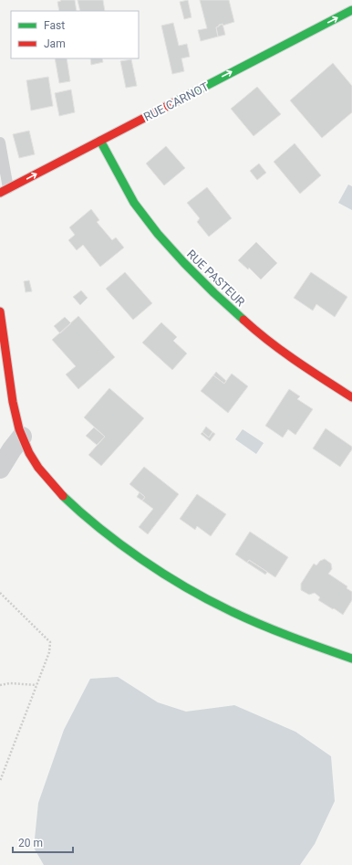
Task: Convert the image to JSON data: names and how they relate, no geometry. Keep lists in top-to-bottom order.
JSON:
{
  "streets": {
    "street": ["RUE CARNOT", "RUE PASTEUR"]
  },
  "crossings": [
    ["RUE CARNOT", "RUE PASTEUR"]
  ],
  "one_way": ["RUE CARNOT"],
  "legend": ["Fast", "Jam"],
  "scale_bar": "20 m"
}
